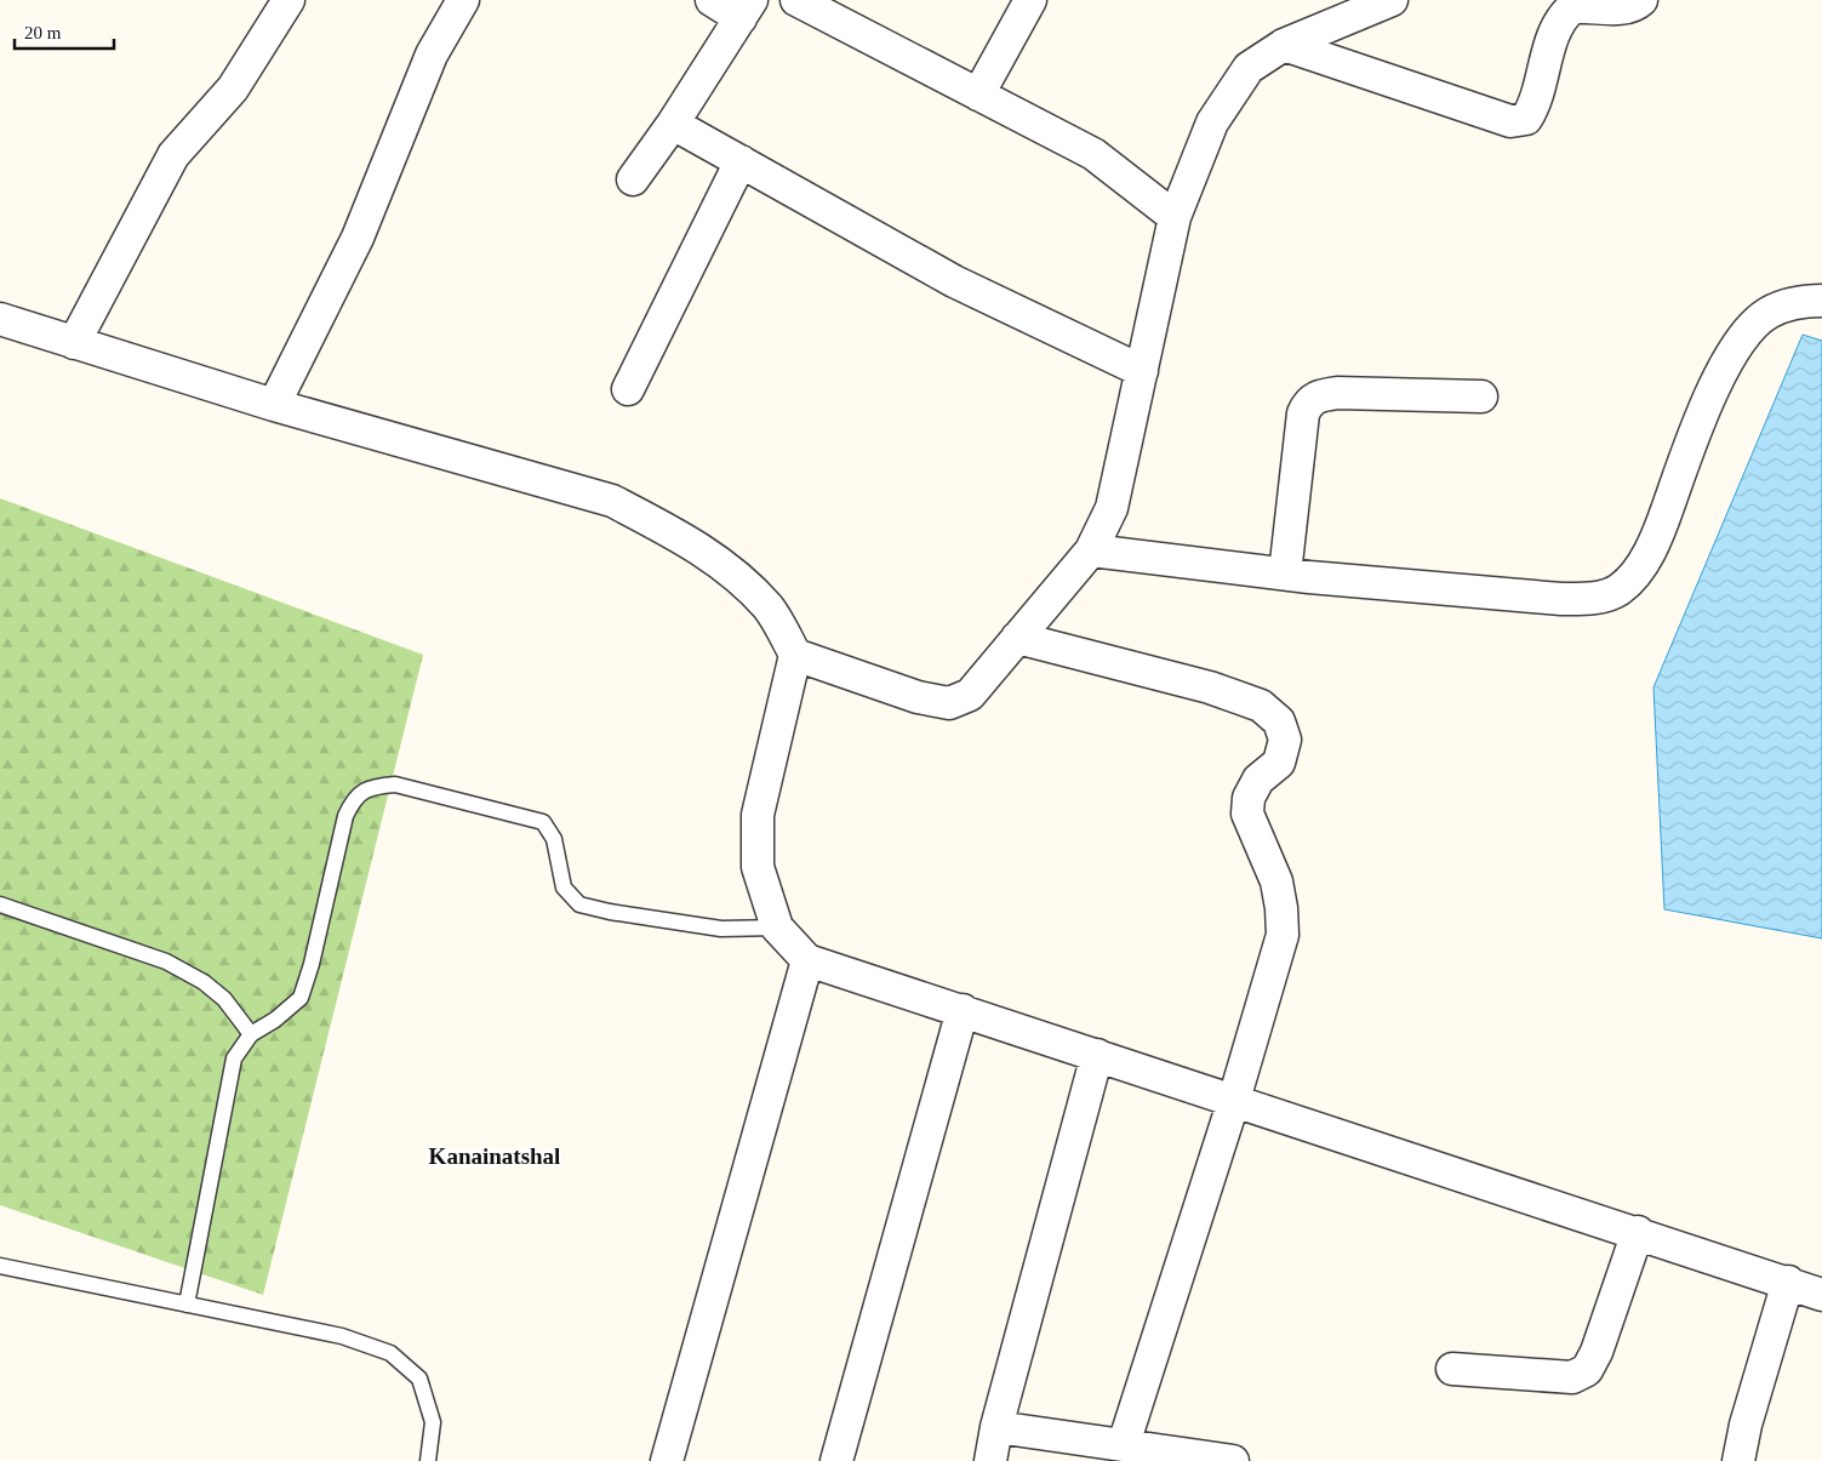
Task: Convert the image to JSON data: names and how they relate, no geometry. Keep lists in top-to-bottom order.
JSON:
{
  "districts": ["Kanainatshal"],
  "scale_bar": "20 m"
}
